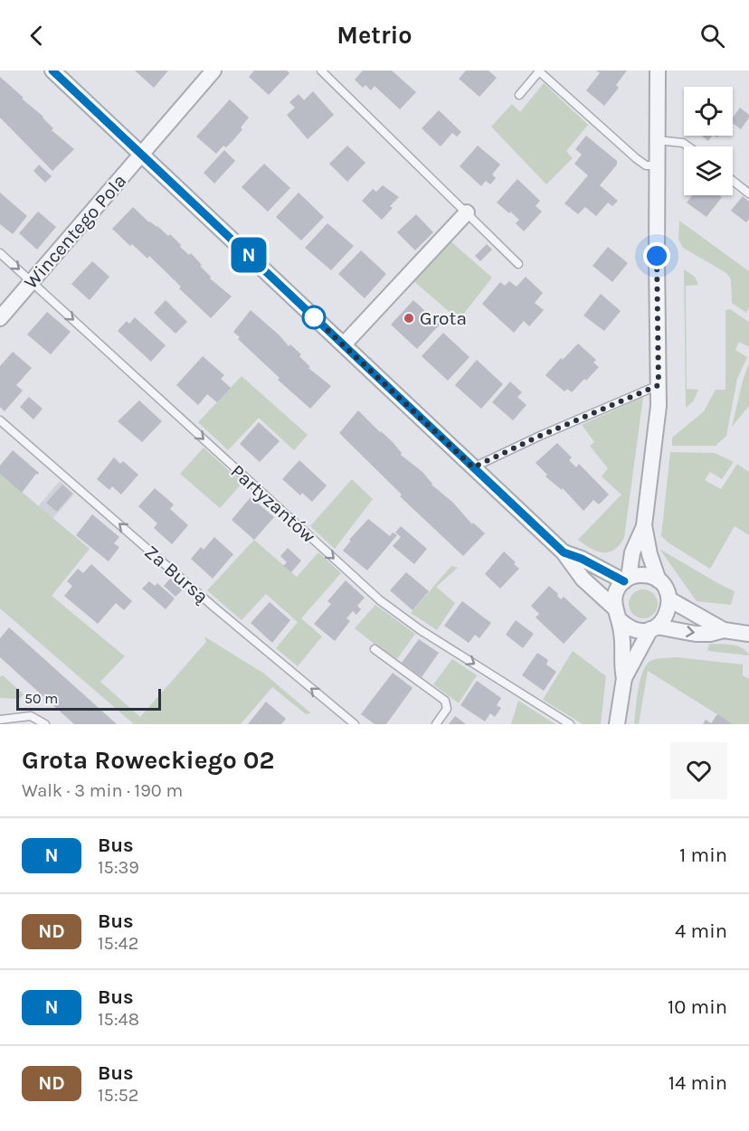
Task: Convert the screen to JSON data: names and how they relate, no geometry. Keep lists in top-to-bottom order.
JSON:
{
  "streets": {
    "street": ["Wincentego Pola"],
    "lane": ["Partyzantów", "Za Bursą"]
  },
  "crossings": [
    ["Wincentego Pola", "Partyzantów"]
  ],
  "one_way": ["Partyzantów", "Za Bursą"],
  "places": ["Grota"],
  "lines": ["bus line N"],
  "scale_bar": "50 m",
  "page": {
    "header": "Metrio",
    "on_map": "N",
    "scale": "50 m",
    "heading": ["Grota Roweckiego 02", "Walk · 3 min · 190 m"],
    "list": [
      {
        "mark": "N",
        "name": "Bus",
        "note": "15:39",
        "value": "1 min"
      },
      {
        "mark": "ND",
        "name": "Bus",
        "note": "15:42",
        "value": "4 min"
      },
      {
        "mark": "N",
        "name": "Bus",
        "note": "15:48",
        "value": "10 min"
      },
      {
        "mark": "ND",
        "name": "Bus",
        "note": "15:52",
        "value": "14 min"
      }
    ]
  }
}
